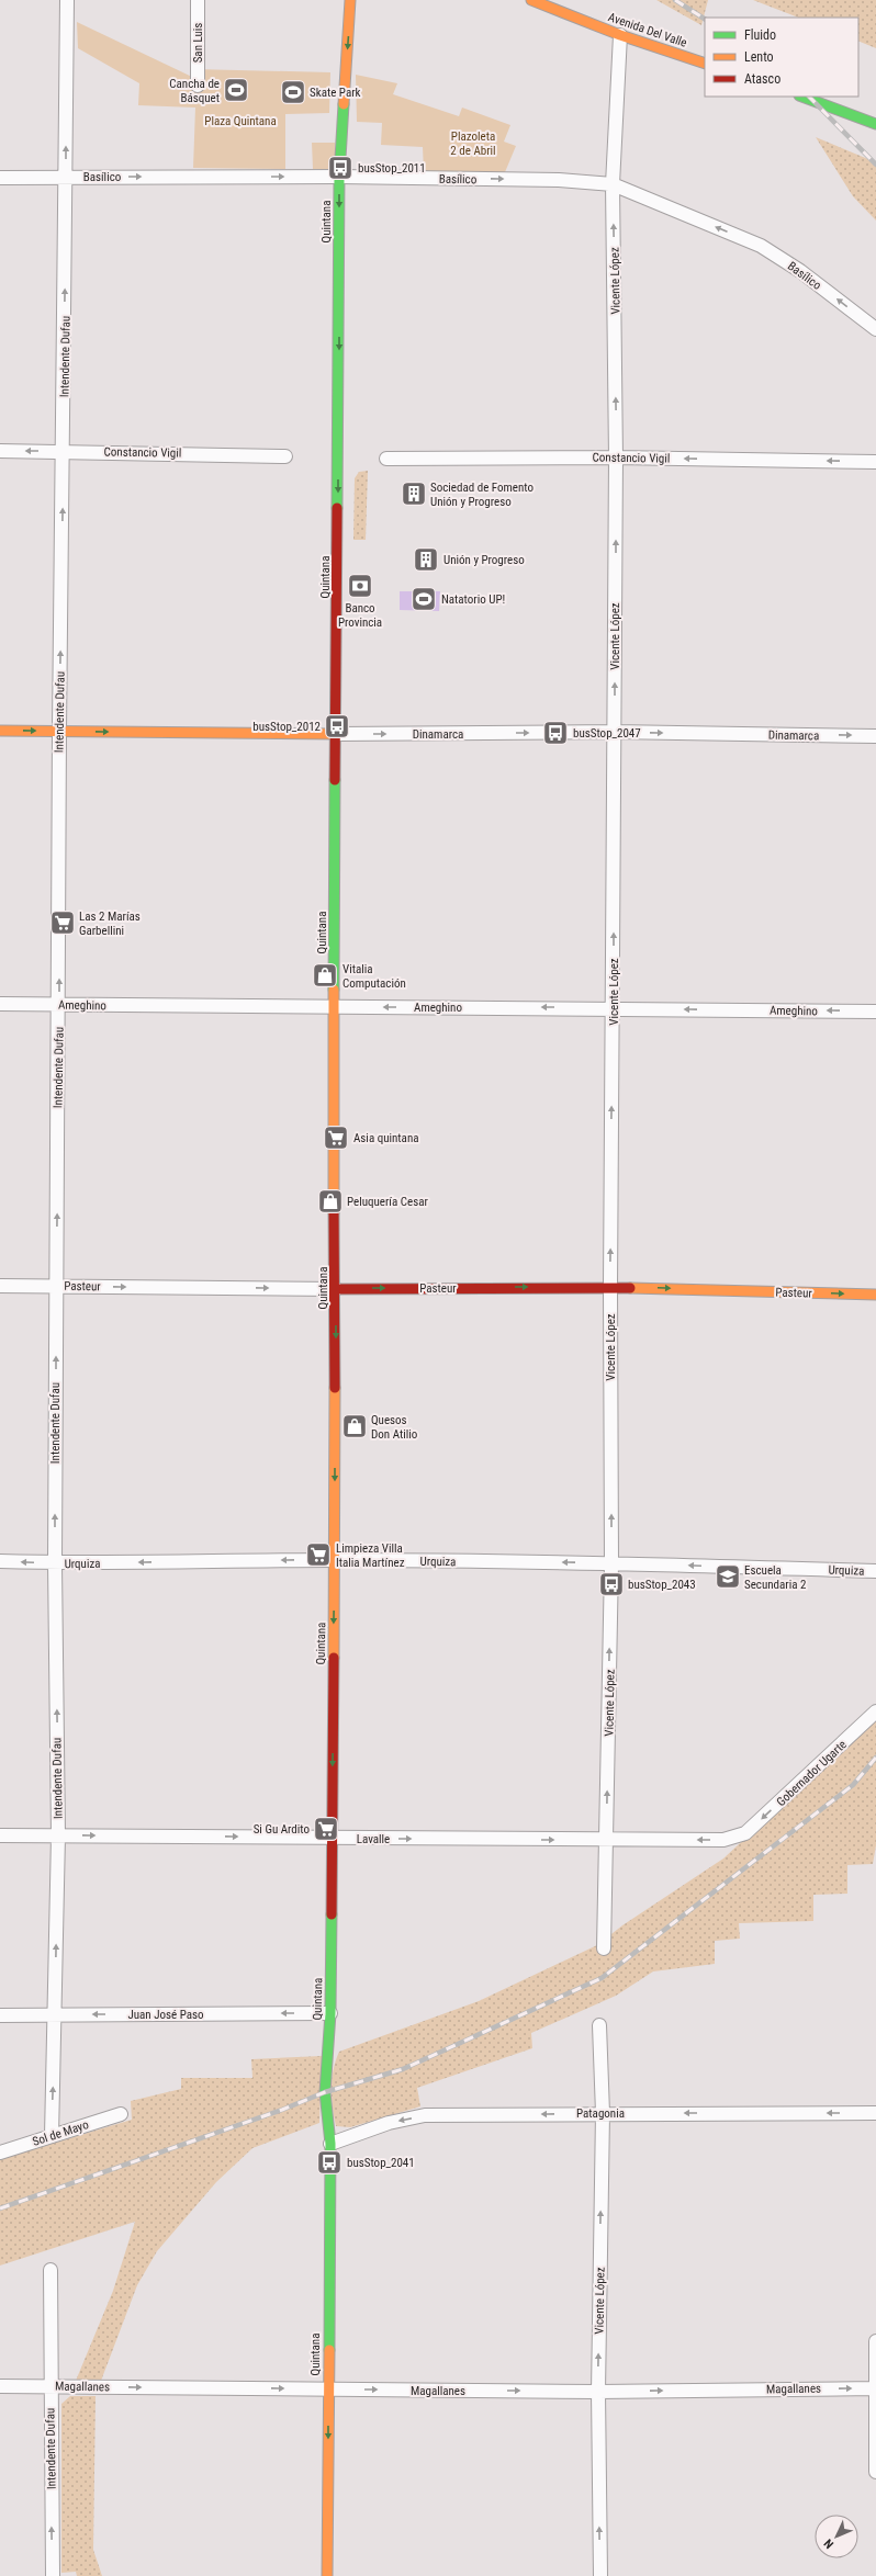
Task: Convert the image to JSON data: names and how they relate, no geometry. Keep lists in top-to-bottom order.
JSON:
{
  "streets": {
    "street": [
      "Avenida Del Valle",
      "San Luis",
      "Basílico",
      "Quintana",
      "Vicente López",
      "Intendente Dufau",
      "Constancio Vigil",
      "Dinamarca",
      "Ameghino",
      "Pasteur",
      "Urquiza",
      "Gobernador Ugarte",
      "Lavalle",
      "Juan José Paso",
      "Patagonia",
      "Sol de Mayo",
      "Magallanes"
    ]
  },
  "crossings": [
    ["Avenida Del Valle", "Vicente López"],
    ["Basílico", "Quintana"],
    ["Basílico", "Vicente López"],
    ["Basílico", "Intendente Dufau"],
    ["Quintana", "Dinamarca"],
    ["Quintana", "Ameghino"],
    ["Quintana", "Pasteur"],
    ["Quintana", "Urquiza"],
    ["Quintana", "Lavalle"],
    ["Quintana", "Juan José Paso"],
    ["Quintana", "Patagonia"],
    ["Quintana", "Magallanes"],
    ["Vicente López", "Constancio Vigil"],
    ["Vicente López", "Dinamarca"],
    ["Vicente López", "Ameghino"],
    ["Vicente López", "Pasteur"],
    ["Vicente López", "Urquiza"],
    ["Vicente López", "Lavalle"],
    ["Vicente López", "Patagonia"],
    ["Vicente López", "Magallanes"],
    ["Intendente Dufau", "Constancio Vigil"],
    ["Intendente Dufau", "Dinamarca"],
    ["Intendente Dufau", "Ameghino"],
    ["Intendente Dufau", "Pasteur"],
    ["Intendente Dufau", "Urquiza"],
    ["Intendente Dufau", "Lavalle"],
    ["Intendente Dufau", "Juan José Paso"],
    ["Intendente Dufau", "Sol de Mayo"],
    ["Intendente Dufau", "Magallanes"],
    ["Gobernador Ugarte", "Lavalle"]
  ],
  "one_way": [
    "Quintana",
    "Vicente López",
    "Intendente Dufau",
    "Constancio Vigil",
    "Dinamarca",
    "Ameghino",
    "Pasteur",
    "Urquiza",
    "Gobernador Ugarte",
    "Juan José Paso",
    "Patagonia",
    "Magallanes"
  ],
  "parks": ["Plaza Quintana", "Plazoleta 2 de Abril"],
  "places": {
    "sports": ["Cancha de Básquet", "Skate Park", "Natatorio UP!"],
    "bus stop": [
      "busStop_2011",
      "busStop_2012",
      "busStop_2047",
      "busStop_2043",
      "busStop_2041"
    ],
    "building": ["Sociedad de Fomento Unión y Progreso", "Unión y Progreso"],
    "bank": ["Banco Provincia"],
    "supermarket": [
      "Las 2 Marías Garbellini",
      "Asia quintana",
      "Limpieza Villa Italia Martínez",
      "Si Gu Ardito"
    ],
    "shop": ["Vitalia Computación", "Peluquería Cesar", "Quesos Don Atilio"],
    "school or university": ["Escuela Secundaria 2"]
  },
  "legend": ["Fluido", "Lento", "Atasco"],
  "north": "bottom left"
}
